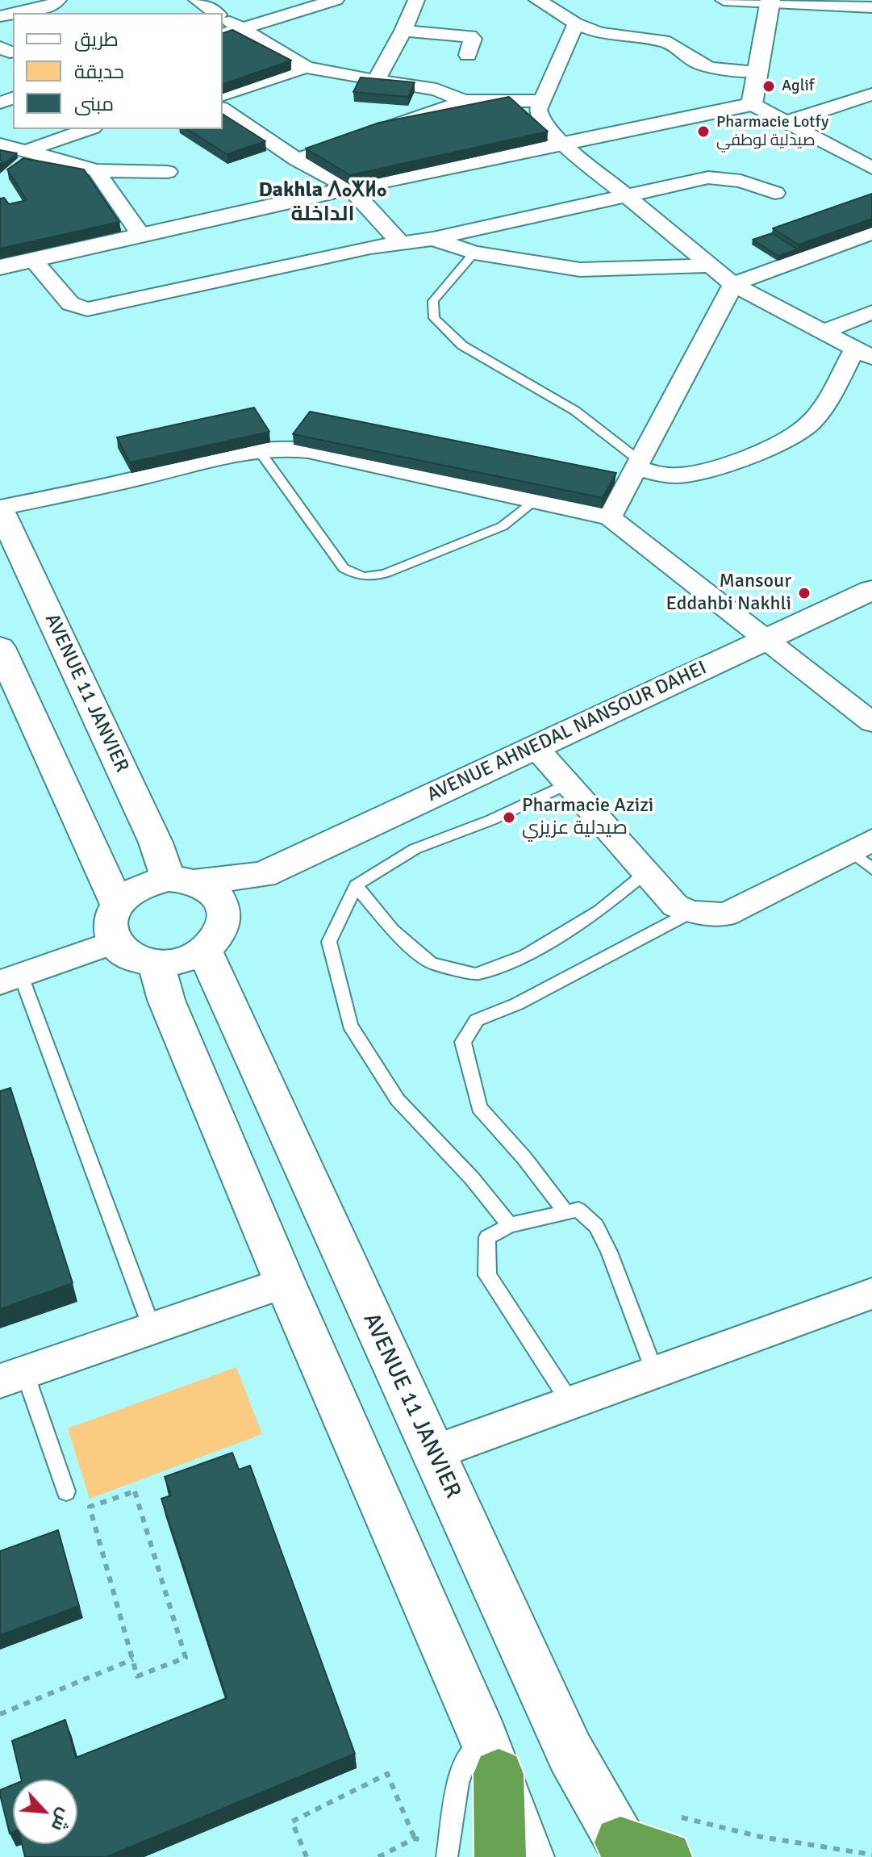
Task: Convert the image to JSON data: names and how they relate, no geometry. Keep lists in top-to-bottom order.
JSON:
{
  "streets": {
    "street": ["AVENUE 11 JANVIER", "AVENUE AHNEDAL NANSOUR DAHEI"]
  },
  "crossings": [
    ["AVENUE 11 JANVIER", "AVENUE AHNEDAL NANSOUR DAHEI"]
  ],
  "districts": ["Dakhla ⴷⴰⵅⵍⴰ الداخلة"],
  "places": [
    "Aglif",
    "Pharmacie Lotfy صيدلية لوطفي",
    "Mansour Eddahbi Nakhli",
    "Pharmacie Azizi صيدلية عزيزي"
  ],
  "legend": ["طريق", "حديقة", "مبنى"],
  "north": "bottom right"
}
